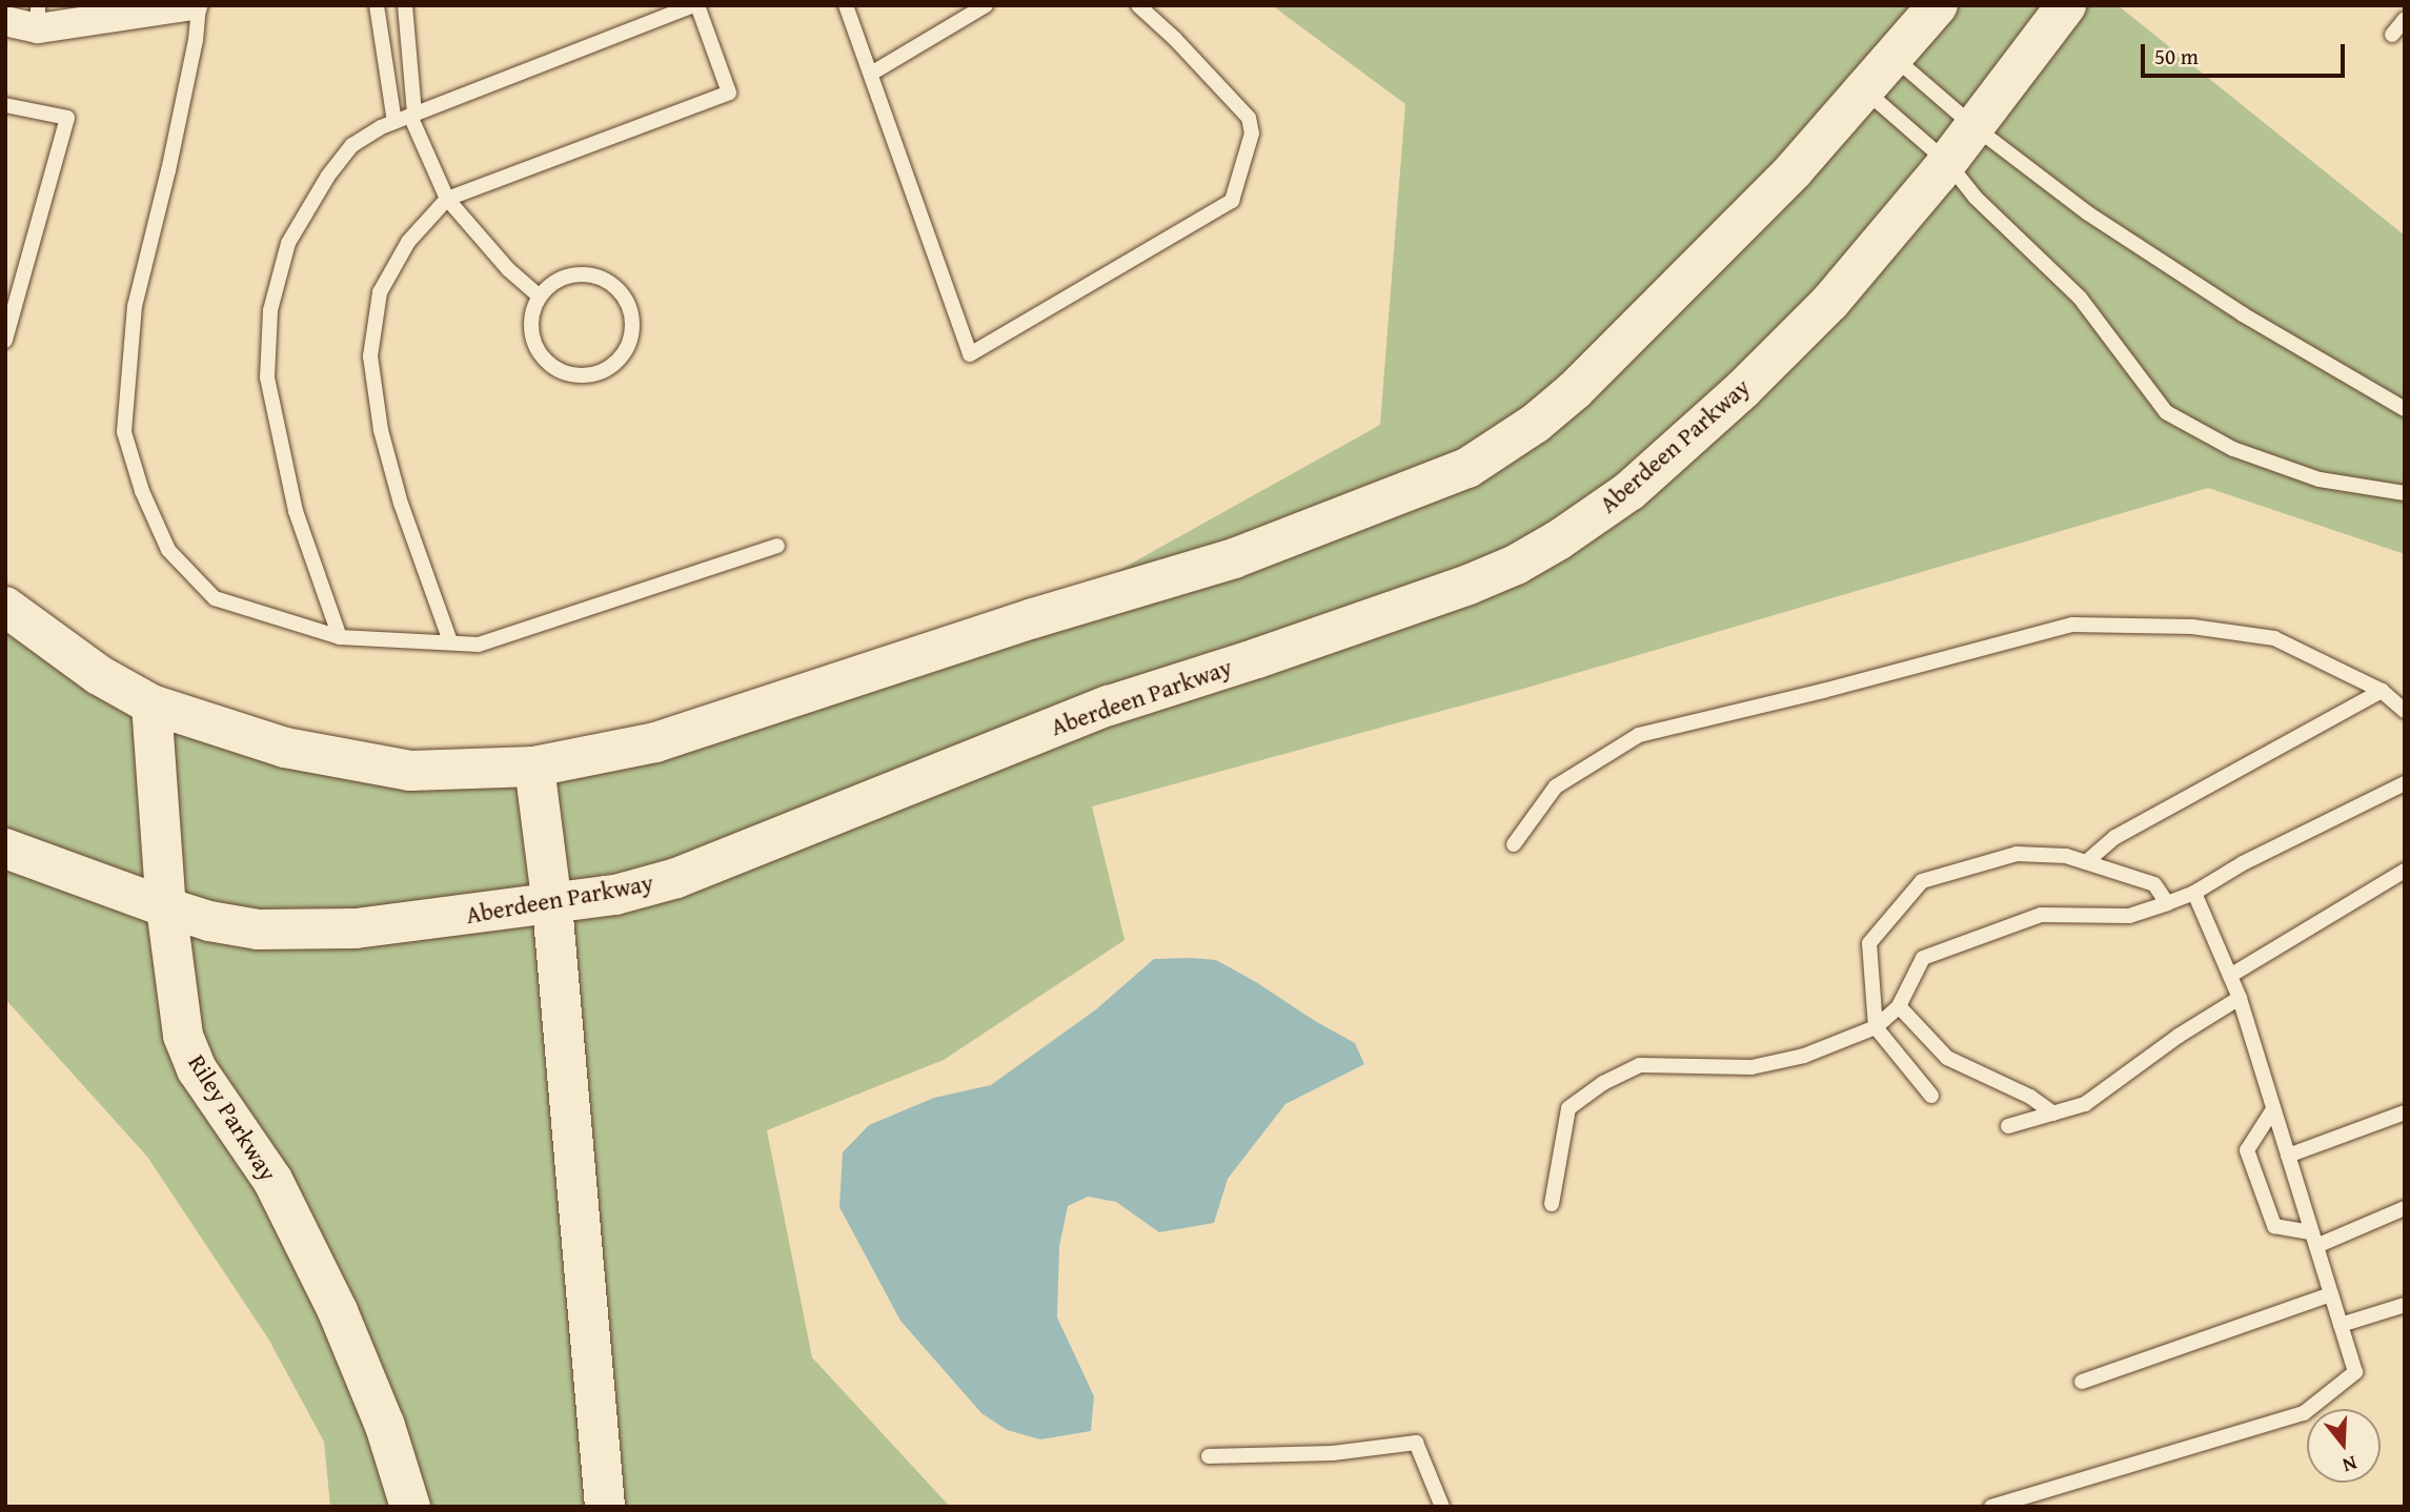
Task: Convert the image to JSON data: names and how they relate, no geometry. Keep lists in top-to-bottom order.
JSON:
{
  "streets": {
    "street": ["Aberdeen Parkway", "Riley Parkway"]
  },
  "crossings": [
    ["Aberdeen Parkway", "Riley Parkway"]
  ],
  "scale_bar": "50 m",
  "north": "bottom"
}
